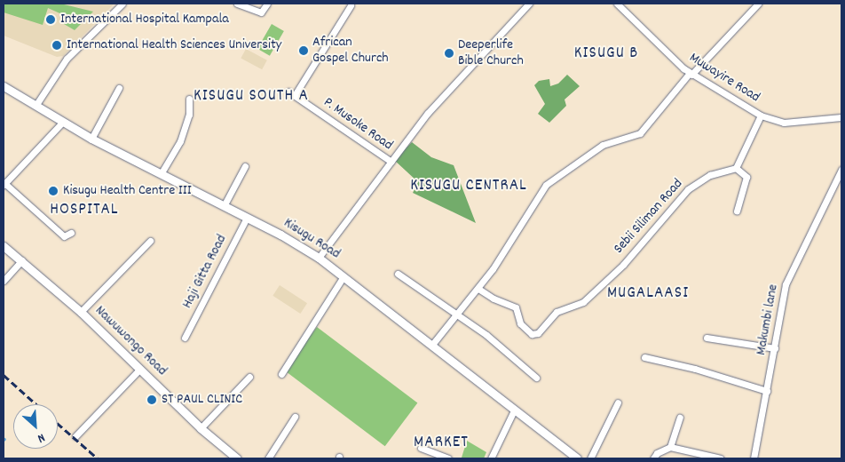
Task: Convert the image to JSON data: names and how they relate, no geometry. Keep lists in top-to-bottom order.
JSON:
{
  "streets": {
    "street": [
      "Muwayire Road",
      "P. Musoke Road",
      "Sebii Siliman Road",
      "Kisugu Road",
      "Haji Gitta Road",
      "Makumbi lane",
      "Nawuwongo Road"
    ]
  },
  "crossings": [
    ["Kisugu Road", "Haji Gitta Road"]
  ],
  "districts": [
    "KISUGU B",
    "KISUGU SOUTH A",
    "KISUGU CENTRAL",
    "HOSPITAL",
    "MUGALAASI",
    "MARKET"
  ],
  "places": [
    "International Hospital Kampala",
    "International Health Sciences University",
    "African Gospel Church",
    "Deeperlife Bible Church",
    "Kisugu Health Centre III",
    "ST PAUL CLINIC"
  ],
  "north": "bottom right"
}
